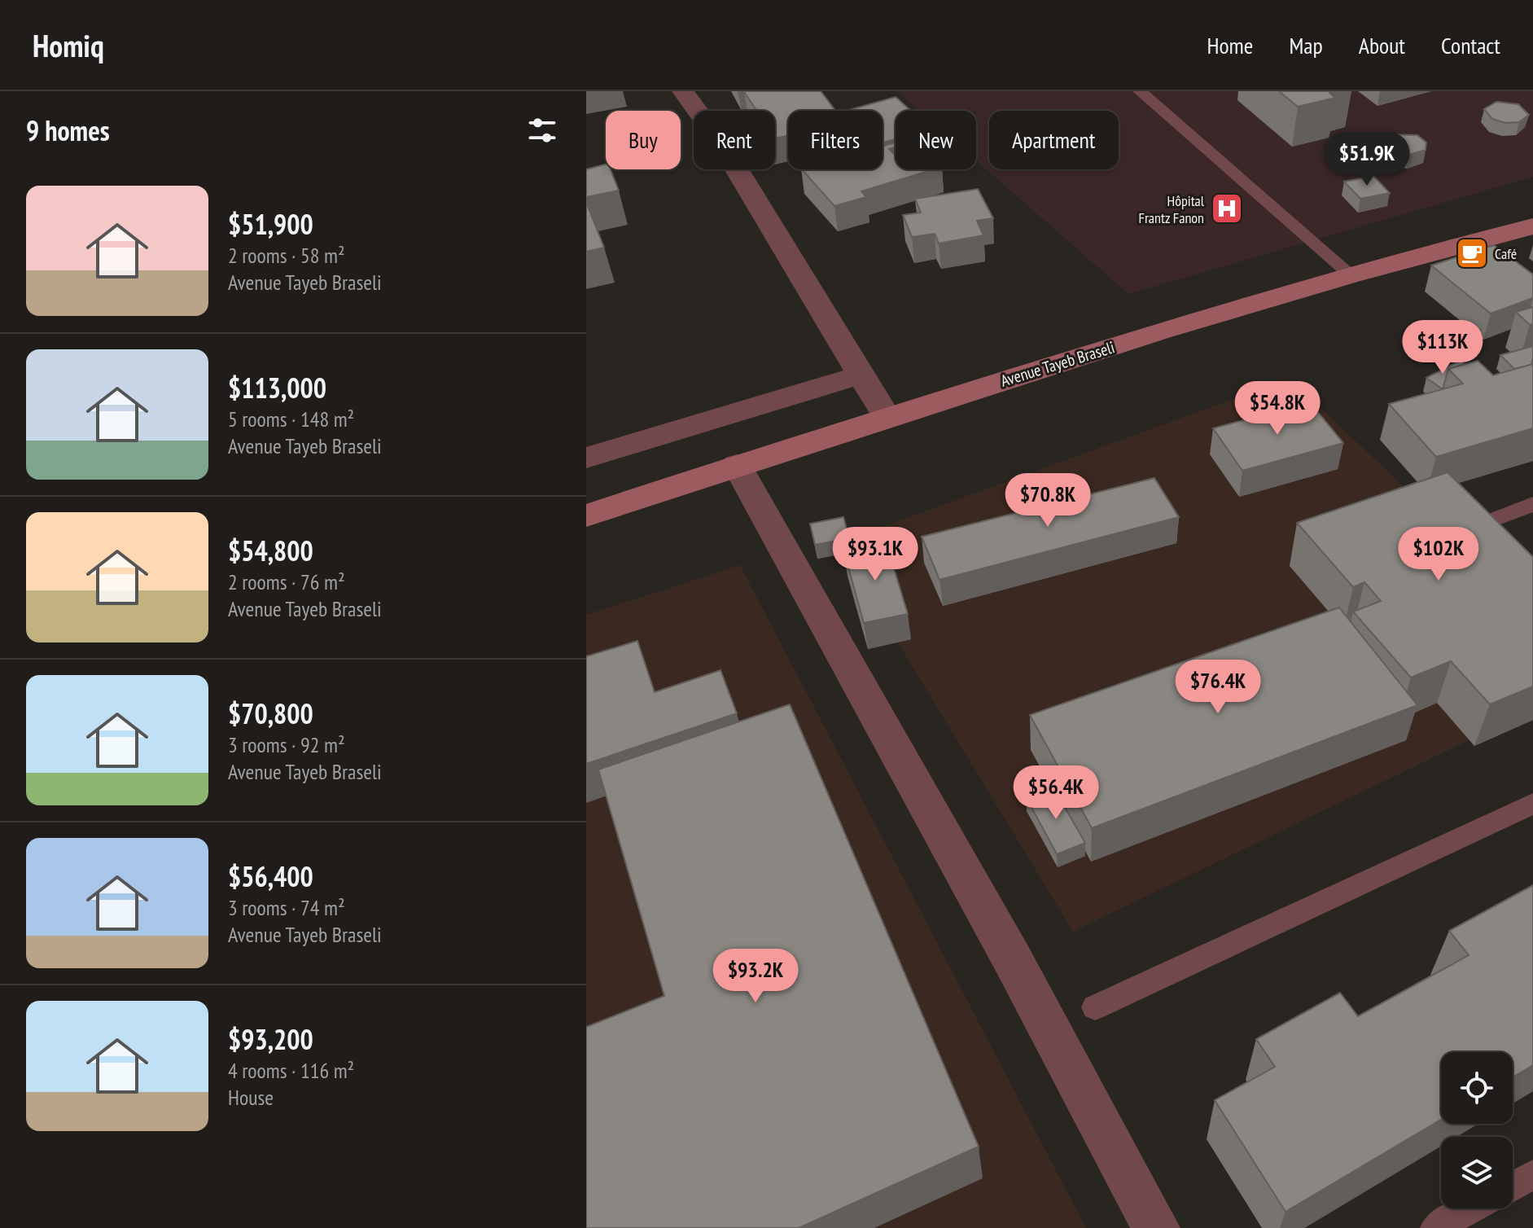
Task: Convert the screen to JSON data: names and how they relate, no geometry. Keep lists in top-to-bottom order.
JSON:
{
  "streets": {
    "main road": ["Avenue Tayeb Braseli"]
  },
  "places": {
    "hospital": ["Hôpital Frantz Fanon"],
    "cafe": ["Café"]
  },
  "page": {
    "header": "Homiq",
    "nav": [
      "Home",
      "Map",
      "About",
      "Contact"
    ],
    "heading": "9 homes",
    "chip": [
      "Buy",
      "Rent",
      "Filters",
      "New",
      "Apartment"
    ],
    "price": [
      "$51.9K",
      "$113K",
      "$54.8K",
      "$70.8K",
      "$93.1K",
      "$102K",
      "$76.4K",
      "$56.4K",
      "$93.2K"
    ],
    "list": [
      {
        "name": "$51,900",
        "note": "2 rooms · 58 m² · Avenue Tayeb Braseli"
      },
      {
        "name": "$113,000",
        "note": "5 rooms · 148 m² · Avenue Tayeb Braseli"
      },
      {
        "name": "$54,800",
        "note": "2 rooms · 76 m² · Avenue Tayeb Braseli"
      },
      {
        "name": "$70,800",
        "note": "3 rooms · 92 m² · Avenue Tayeb Braseli"
      },
      {
        "name": "$56,400",
        "note": "3 rooms · 74 m² · Avenue Tayeb Braseli"
      },
      {
        "name": "$93,200",
        "note": "4 rooms · 116 m² · House"
      }
    ]
  }
}
